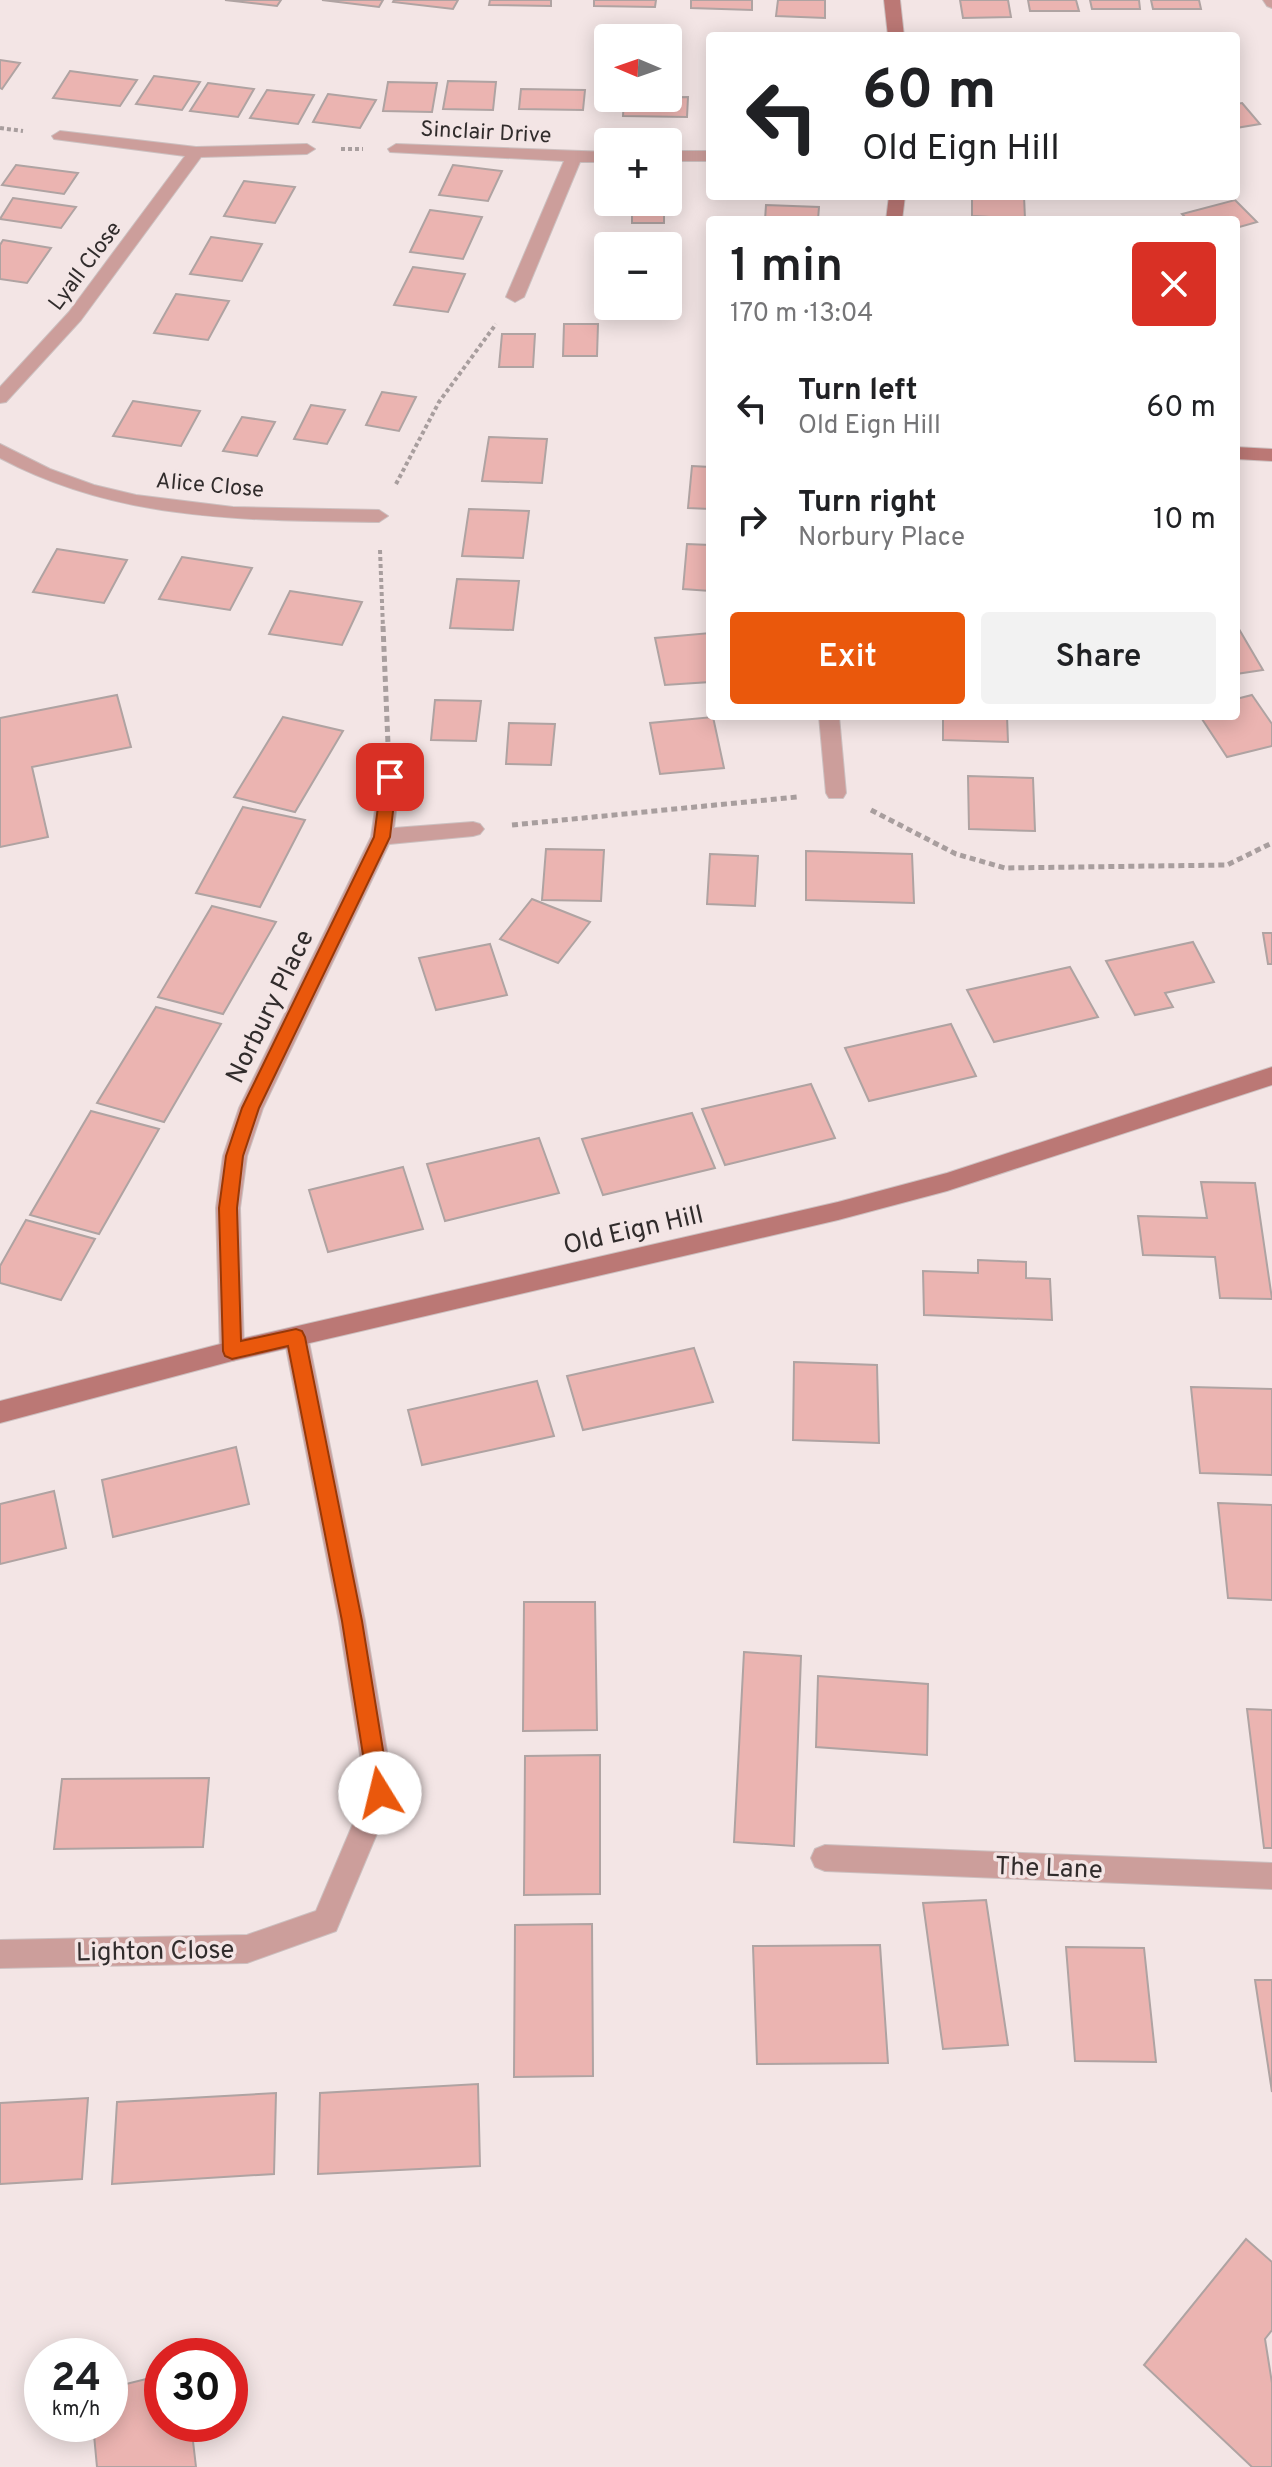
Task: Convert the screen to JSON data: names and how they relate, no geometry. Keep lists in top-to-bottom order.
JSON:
{
  "streets": {
    "street": [
      "Sinclair Drive",
      "Lyall Close",
      "Alice Close",
      "Norbury Place",
      "Old Eign Hill",
      "The Lane",
      "Lighton Close"
    ]
  },
  "crossings": [
    ["Norbury Place", "Old Eign Hill"],
    ["Old Eign Hill", "Lighton Close"]
  ],
  "north": "left",
  "page": {
    "map_buttons": ["+", "−"],
    "turn": ["60 m", "Old Eign Hill"],
    "heading": ["1 min", "170 m · 13:04"],
    "list": [
      {
        "name": "Turn left",
        "note": "Old Eign Hill",
        "value": "60 m"
      },
      {
        "name": "Turn right",
        "note": "Norbury Place",
        "value": "10 m"
      }
    ],
    "buttons": ["Exit", "Share"],
    "speed": "24 km/h",
    "limit": "30"
  }
}
